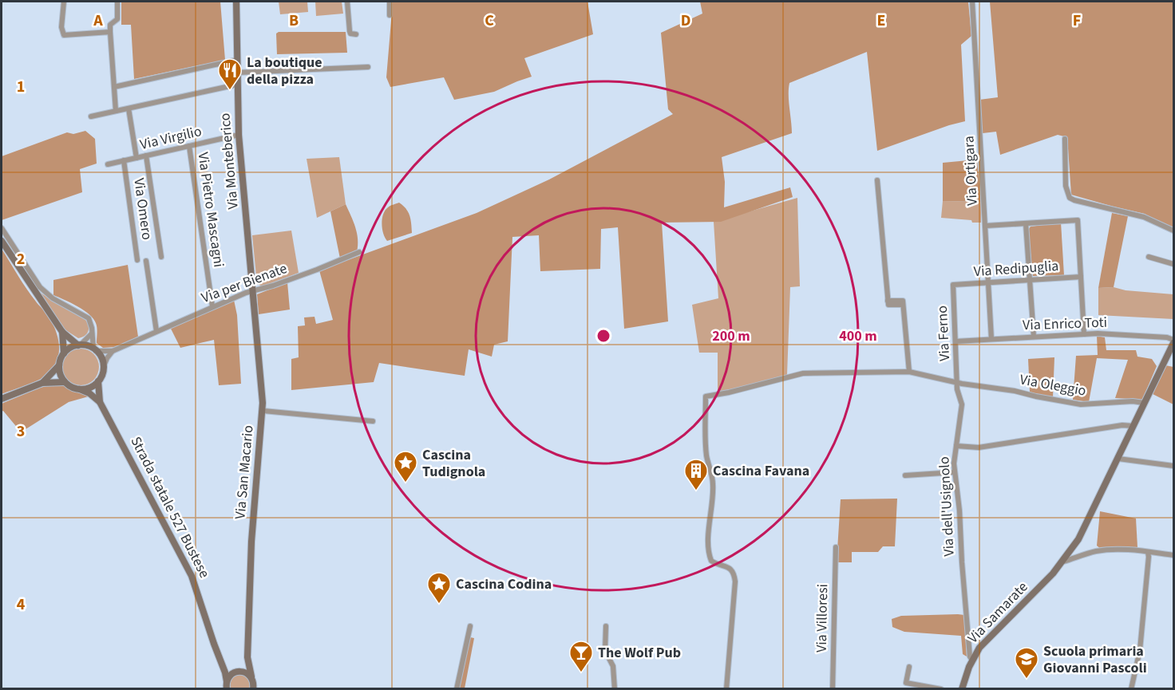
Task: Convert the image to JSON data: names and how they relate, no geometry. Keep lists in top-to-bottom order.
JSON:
{
  "streets": {
    "street": [
      "Via Virgilio",
      "Via Monteberico",
      "Via Ortigara",
      "Via Omero",
      "Via Pietro Mascagni",
      "Via Redipuglia",
      "Via per Bienate",
      "Via Enrico Toti",
      "Via Ferno",
      "Via Oleggio",
      "Via San Macario",
      "Via dell'Usignolo",
      "Strada statale 527 Bustese",
      "Via Samarate",
      "Via Villoresi"
    ]
  },
  "crossings": [
    ["Via Virgilio", "Via Monteberico"],
    ["Via Virgilio", "Via Omero"],
    ["Via Virgilio", "Via Pietro Mascagni"],
    ["Via Monteberico", "Via per Bienate"],
    ["Via Monteberico", "Via San Macario"],
    ["Via Ortigara", "Via Redipuglia"],
    ["Via Ortigara", "Via Enrico Toti"],
    ["Via Pietro Mascagni", "Via per Bienate"],
    ["Via Redipuglia", "Via Ferno"],
    ["Via per Bienate", "Via San Macario"],
    ["Via per Bienate", "Strada statale 527 Bustese"],
    ["Via Enrico Toti", "Via Ferno"],
    ["Via Enrico Toti", "Via Samarate"],
    ["Via Ferno", "Via Oleggio"],
    ["Via Ferno", "Via dell'Usignolo"],
    ["Via Oleggio", "Via dell'Usignolo"],
    ["Via Oleggio", "Via Samarate"],
    ["Via dell'Usignolo", "Via Samarate"]
  ],
  "places": {
    "restaurant": ["La boutique della pizza"],
    "place": ["Cascina Tudignola", "Cascina Codina"],
    "building": ["Cascina Favana"],
    "bar": ["The Wolf Pub"],
    "school or university": ["Scuola primaria Giovanni Pascoli"]
  },
  "grid": {
    "columns": [
      "A",
      "B",
      "C",
      "D",
      "E",
      "F"
    ],
    "rows": [
      "1",
      "2",
      "3",
      "4"
    ]
  },
  "rings": ["200 m", "400 m"]
}
